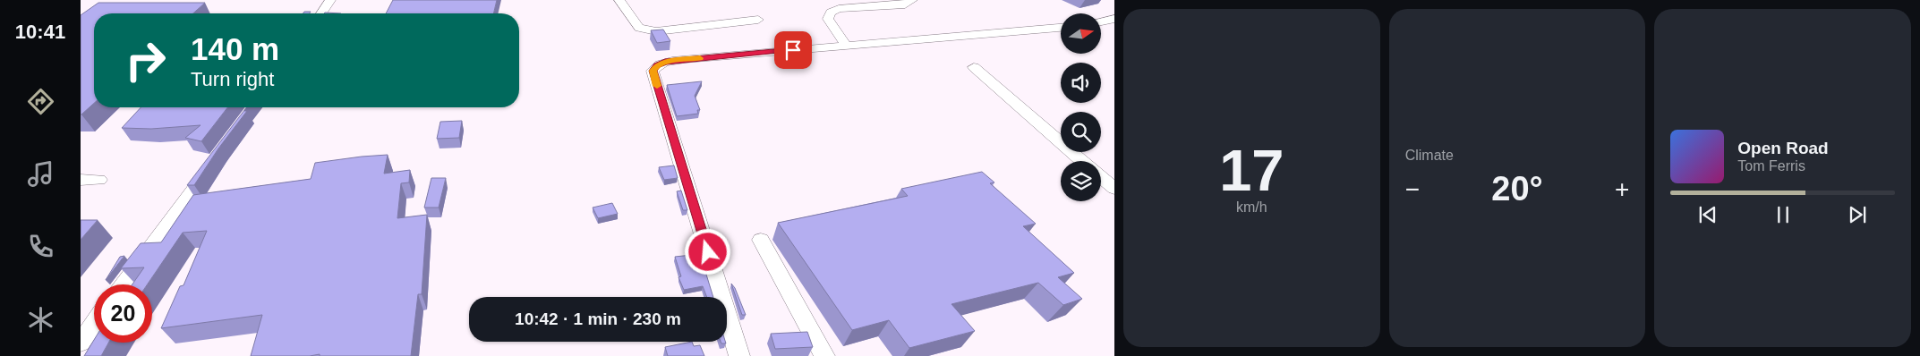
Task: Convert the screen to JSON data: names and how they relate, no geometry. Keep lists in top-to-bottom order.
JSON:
{
  "north": "right",
  "page": {
    "tabs": "10:41",
    "tile": [
      ["17", "km/h"],
      "Climate"
    ],
    "turn": ["140 m", "Turn right"],
    "song": ["Open Road", "Tom Ferris"],
    "heat": ["−", "20°", "+"],
    "limit": "20",
    "trip": "10:42 · 1 min · 230 m"
  }
}
